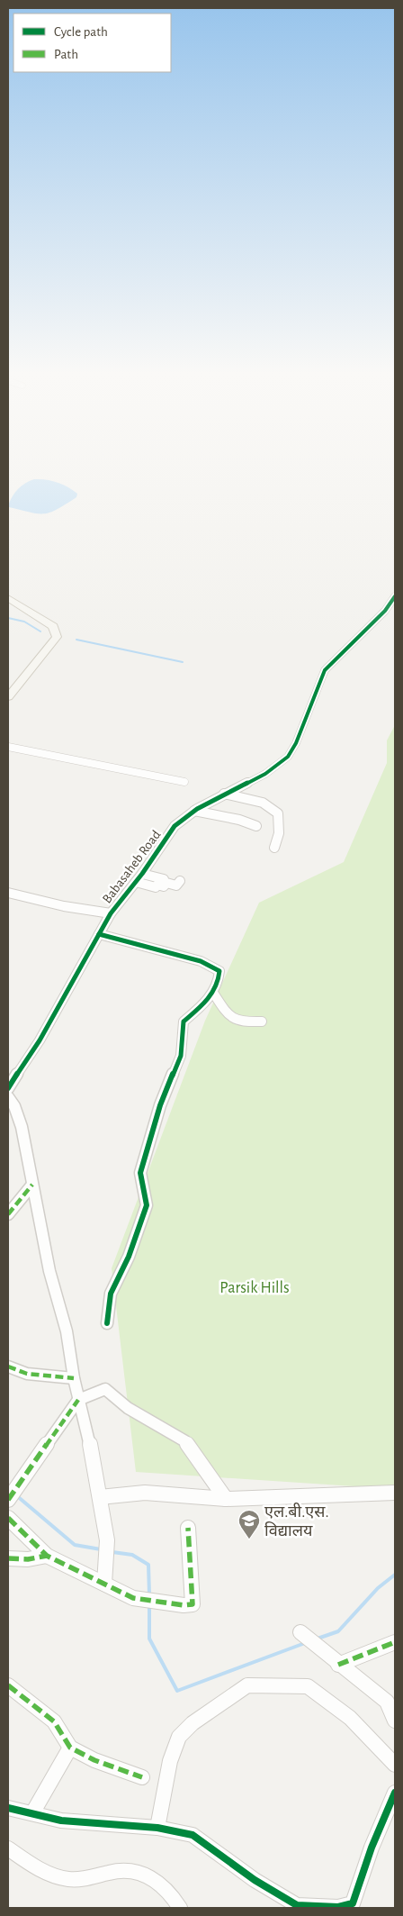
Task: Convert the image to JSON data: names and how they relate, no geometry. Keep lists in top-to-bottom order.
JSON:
{
  "streets": {
    "street": ["Babasaheb Road"]
  },
  "parks": ["Parsik Hills"],
  "places": {
    "school or university": ["एल.बी.एस. विद्यालय"]
  },
  "legend": ["Cycle path", "Path"]
}
